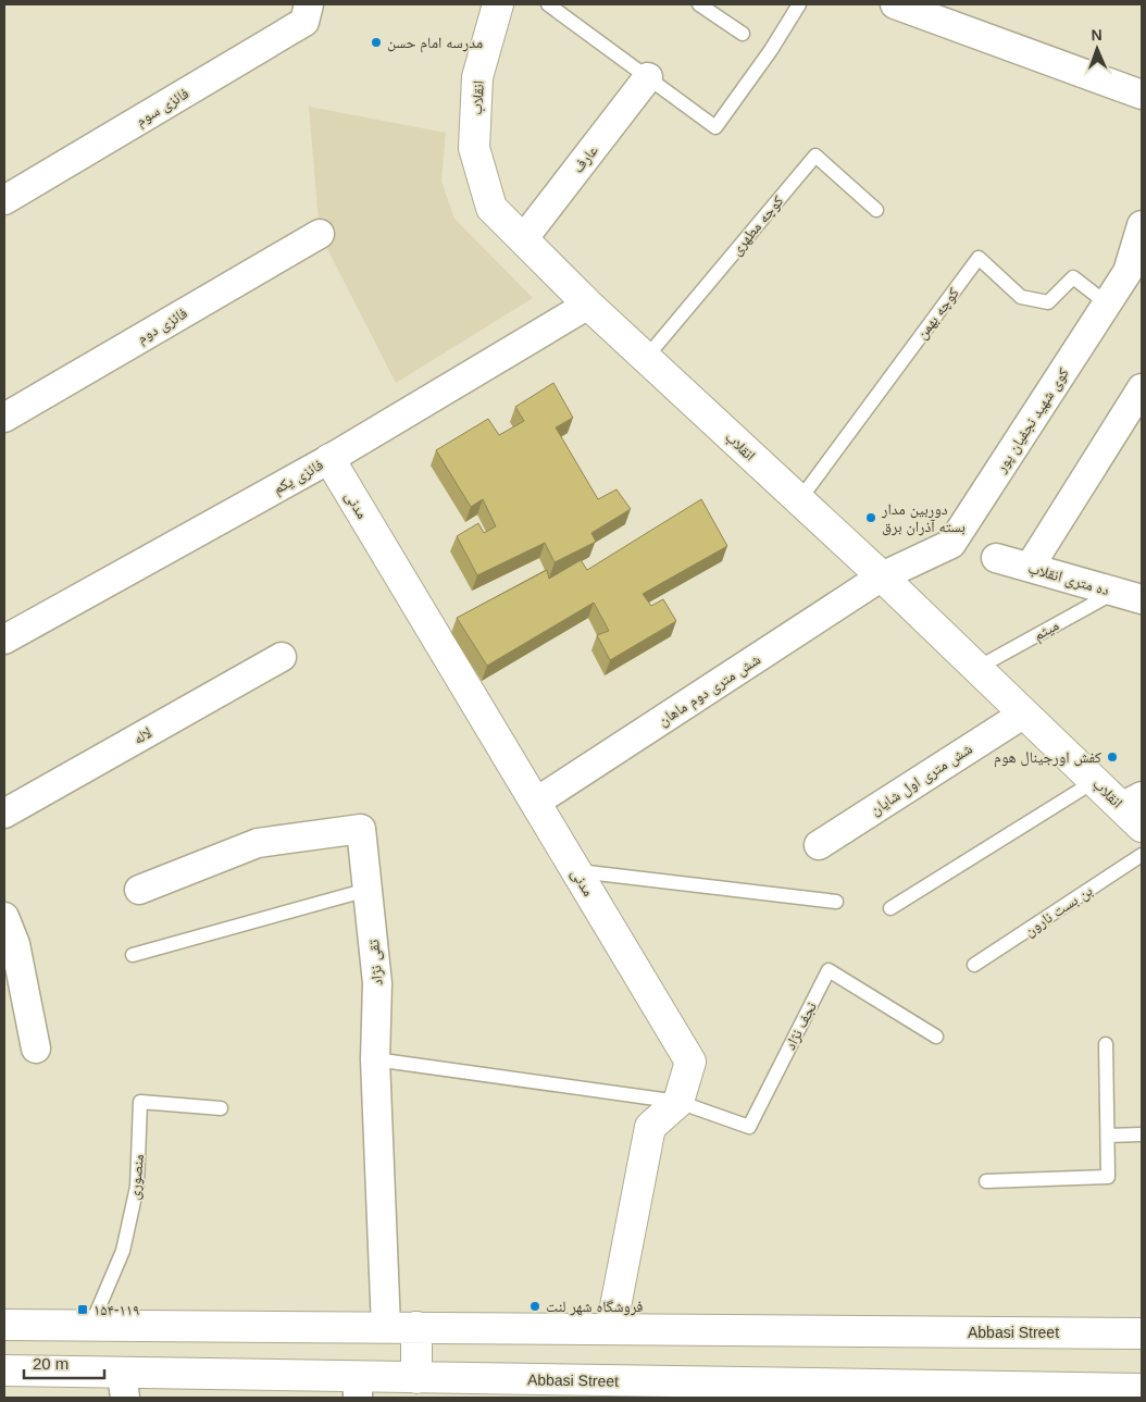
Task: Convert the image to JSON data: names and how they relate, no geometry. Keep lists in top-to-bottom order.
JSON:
{
  "streets": {
    "main road": ["انقلاب", "مدنی", "Abbasi Street"],
    "street": [
      "فائزی سوم",
      "عارف",
      "فائزی دوم",
      "کوی شهید نجفیان پور",
      "فائزی یکم",
      "ده متری انقلاب",
      "شش متری دوم ماهان",
      "لاله",
      "شش متری اول شایان",
      "تقی نژاد"
    ],
    "lane": [
      "کوچه مطهری",
      "کوچه بهمن",
      "میثم",
      "بن بست نارون",
      "نجف نژاد",
      "منصوری"
    ]
  },
  "crossings": [
    ["انقلاب", "عارف"],
    ["انقلاب", "کوچه مطهری"],
    ["انقلاب", "کوچه بهمن"],
    ["انقلاب", "کوی شهید نجفیان پور"],
    ["انقلاب", "فائزی یکم"],
    ["انقلاب", "میثم"],
    ["انقلاب", "شش متری دوم ماهان"],
    ["انقلاب", "شش متری اول شایان"],
    ["کوچه بهمن", "کوی شهید نجفیان پور"],
    ["کوی شهید نجفیان پور", "شش متری دوم ماهان"],
    ["فائزی یکم", "مدنی"],
    ["مدنی", "شش متری دوم ماهان"],
    ["مدنی", "نجف نژاد"],
    ["ده متری انقلاب", "میثم"],
    ["تقی نژاد", "Abbasi Street"],
    ["منصوری", "Abbasi Street"]
  ],
  "places": {
    "other": [
      "مدرسه امام حسن",
      "دوربین مدار بسته آذران برق",
      "کفش اورجینال هوم",
      "فروشگاه شهر لنت"
    ],
    "transit": ["۱۵۴-۱۱۹"]
  },
  "scale_bar": "20 m",
  "north": "top"
}
